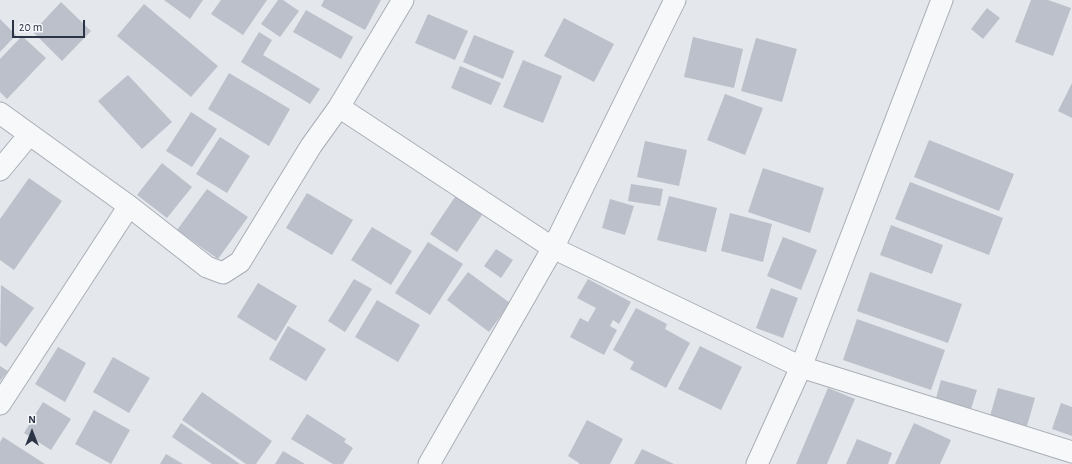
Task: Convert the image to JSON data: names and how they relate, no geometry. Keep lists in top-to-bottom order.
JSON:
{
  "scale_bar": "20 m",
  "north": "top"
}
